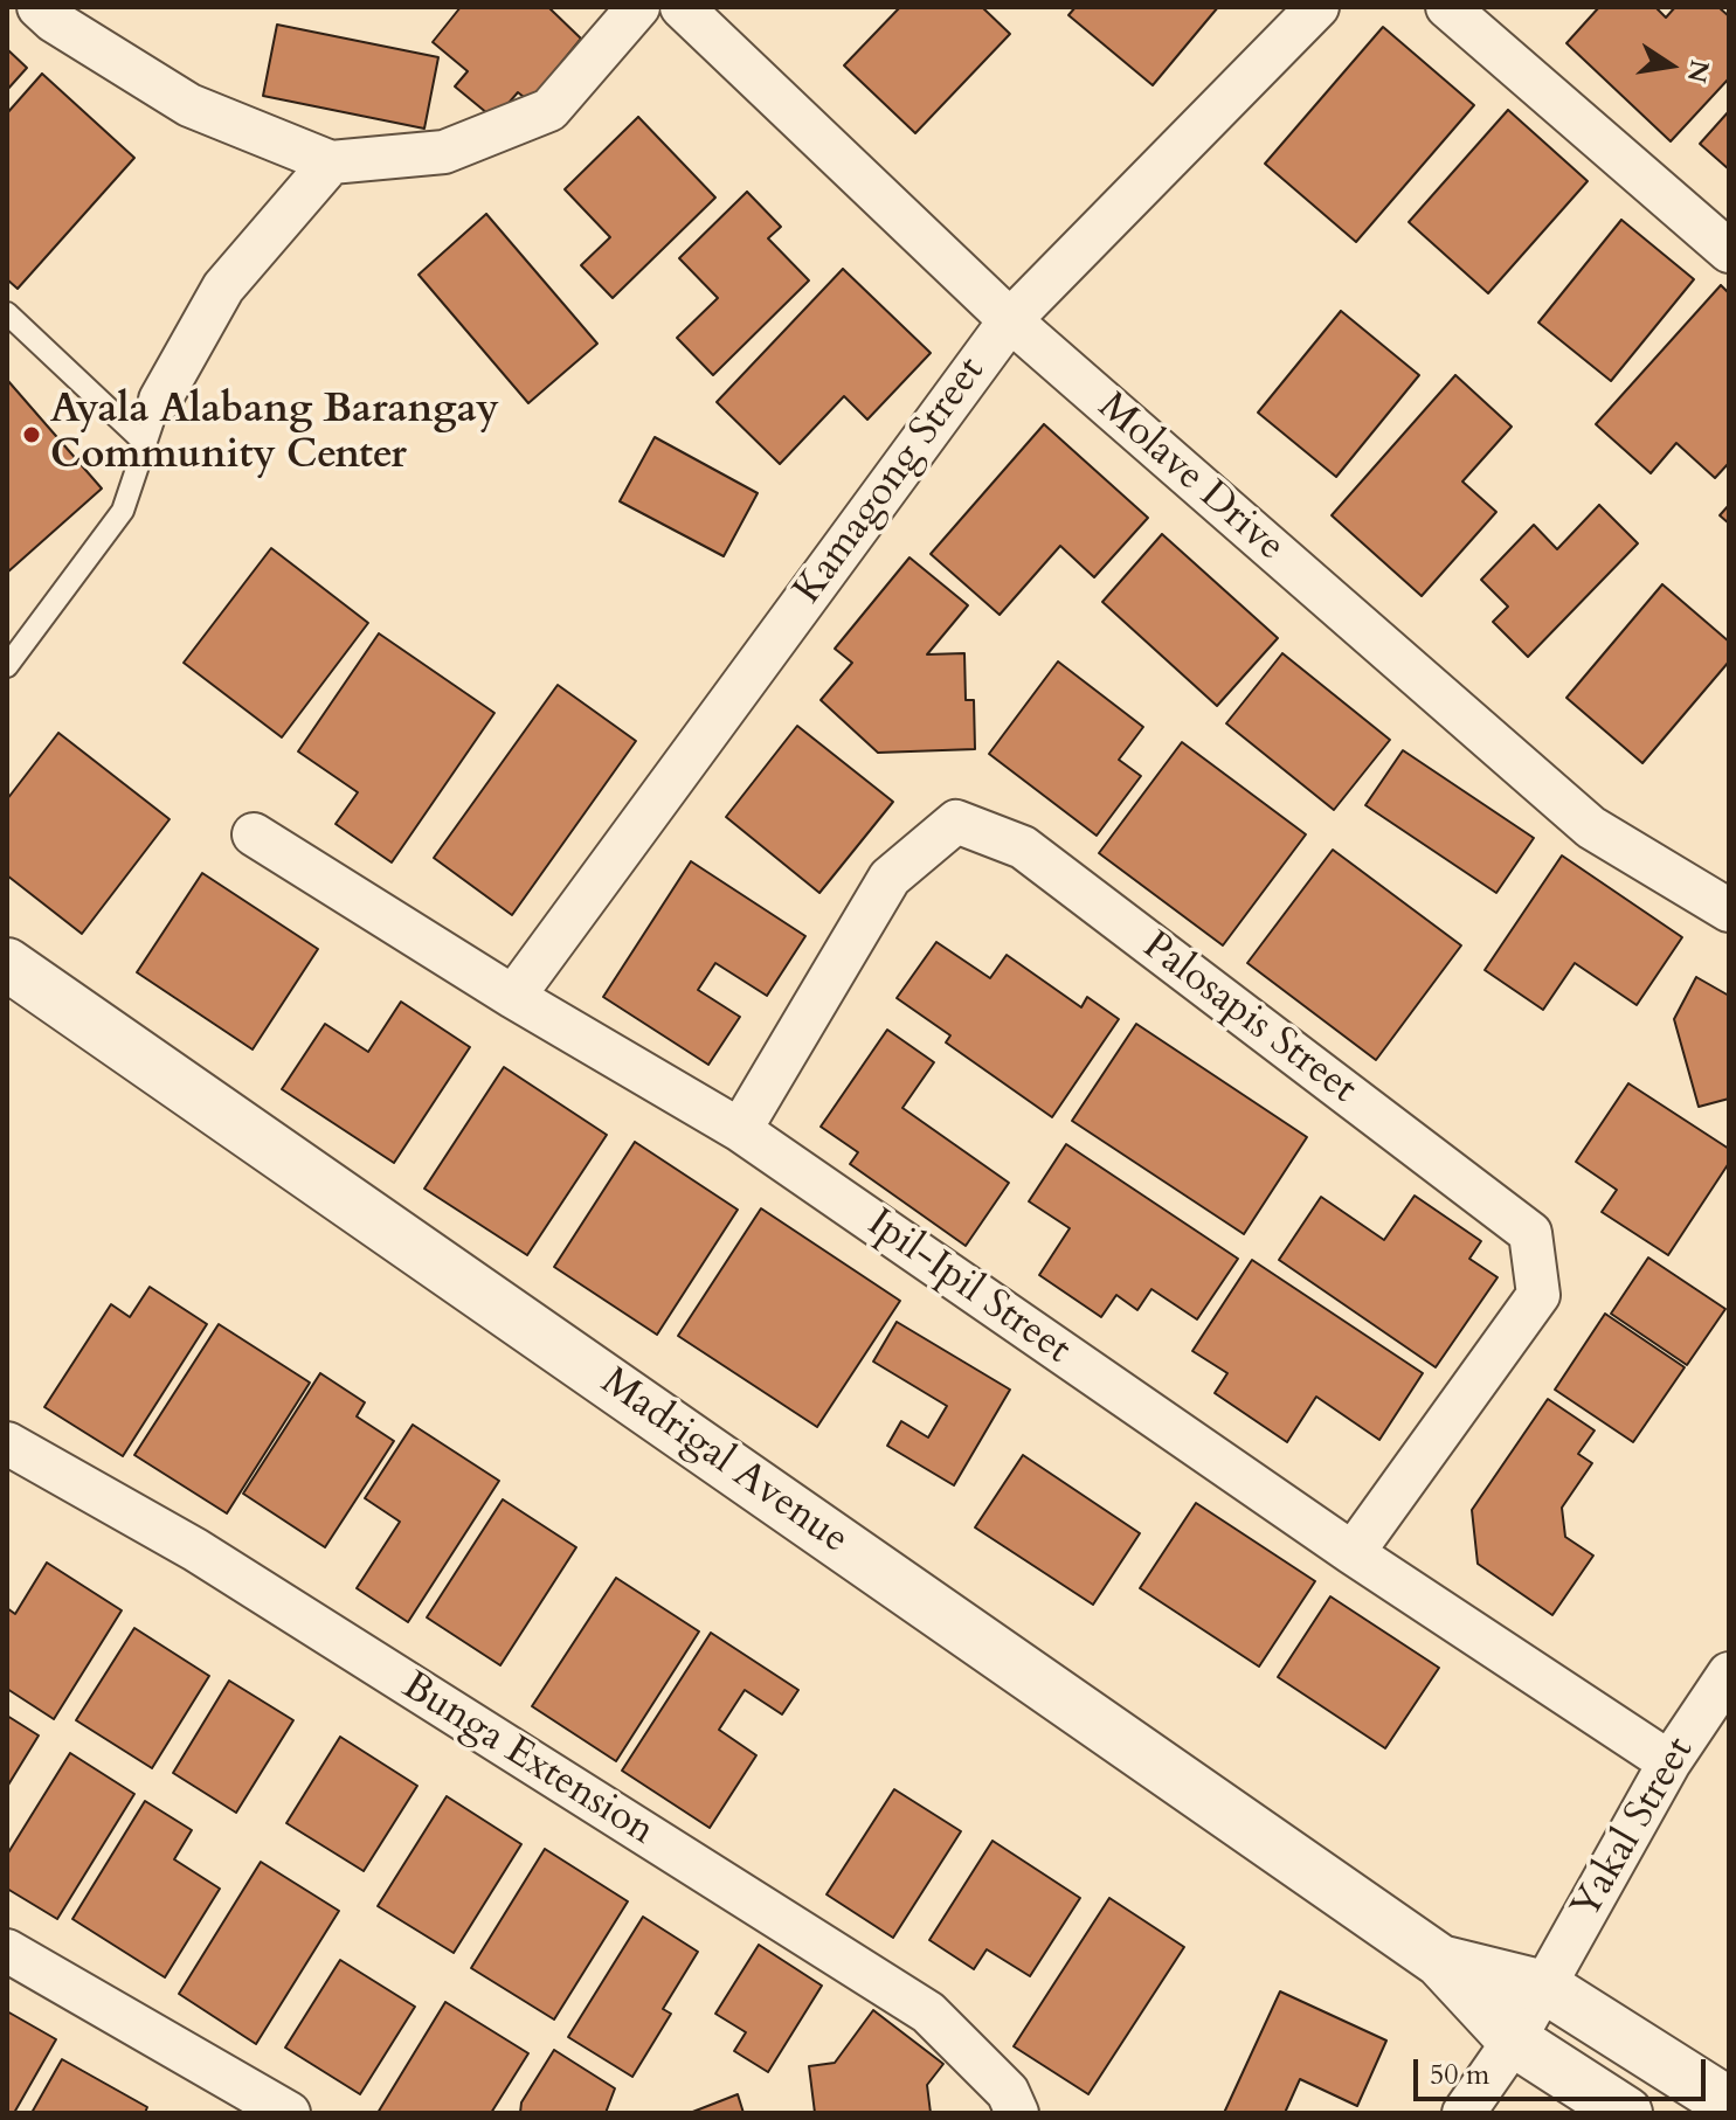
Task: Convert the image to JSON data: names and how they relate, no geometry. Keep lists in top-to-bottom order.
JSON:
{
  "streets": {
    "street": [
      "Molave Drive",
      "Kamagong Street",
      "Palosapis Street",
      "Ipil-Ipil Street",
      "Madrigal Avenue",
      "Bunga Extension",
      "Yakal Street"
    ]
  },
  "crossings": [
    ["Molave Drive", "Kamagong Street"],
    ["Kamagong Street", "Ipil-Ipil Street"],
    ["Palosapis Street", "Ipil-Ipil Street"],
    ["Ipil-Ipil Street", "Yakal Street"],
    ["Madrigal Avenue", "Yakal Street"]
  ],
  "places": ["Ayala Alabang Barangay Community Center"],
  "scale_bar": "50 m",
  "north": "right"
}
